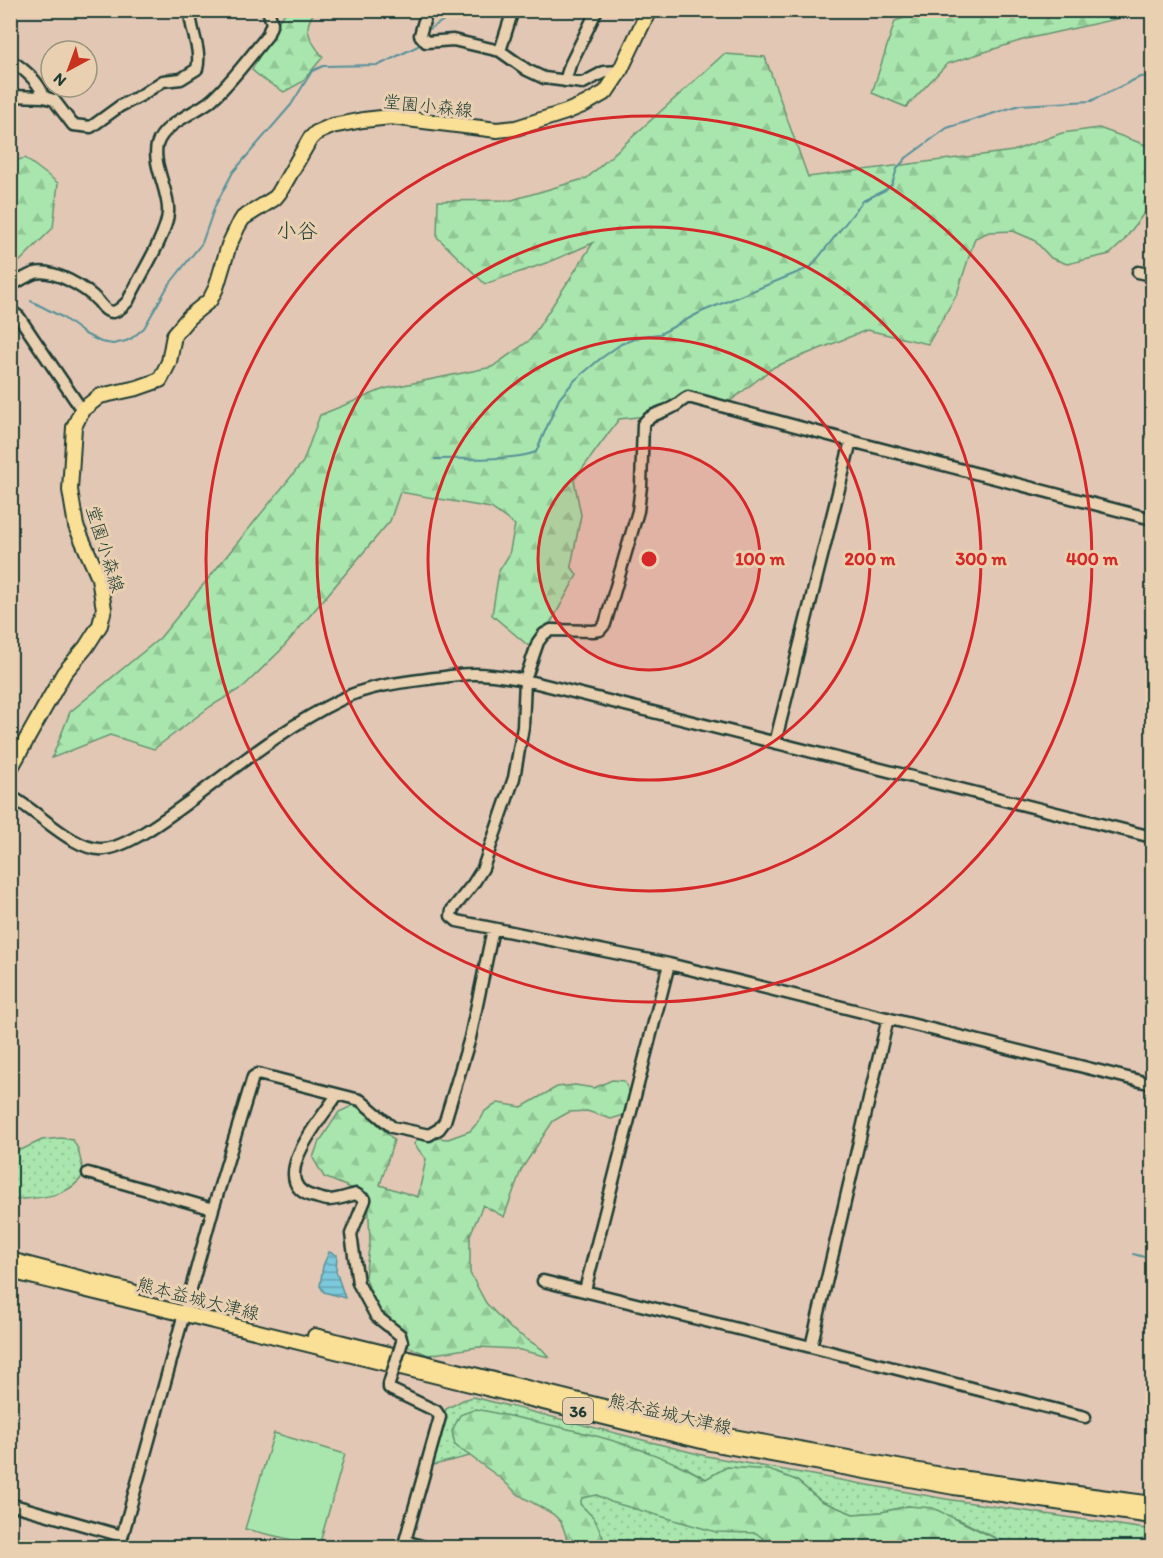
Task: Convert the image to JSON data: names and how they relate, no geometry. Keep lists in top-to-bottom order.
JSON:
{
  "streets": {
    "main road": ["堂園小森線", "熊本益城大津線", "36"]
  },
  "districts": ["小谷"],
  "north": "bottom left",
  "rings": [
    "100 m",
    "200 m",
    "300 m",
    "400 m"
  ]
}
